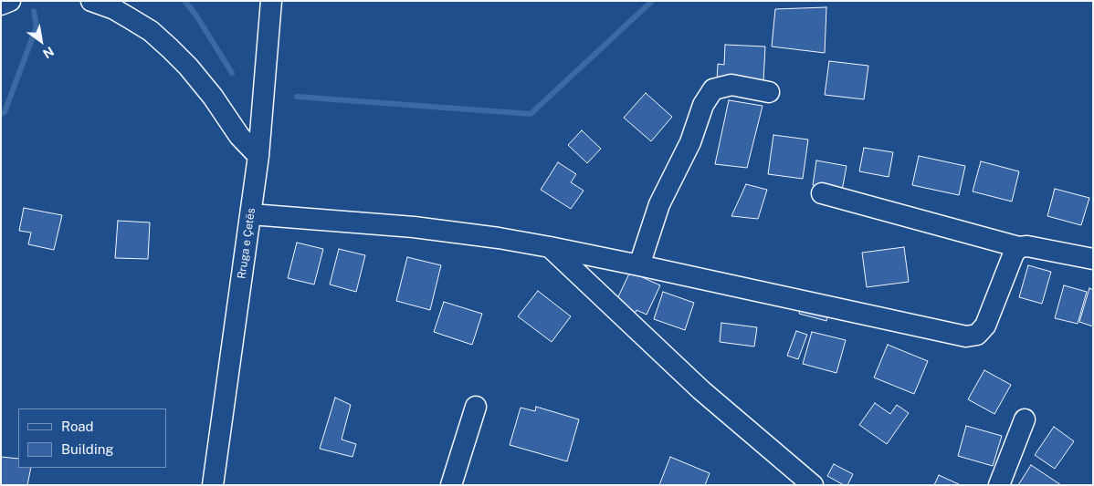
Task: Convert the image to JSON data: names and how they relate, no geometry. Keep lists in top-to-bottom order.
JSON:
{
  "streets": {
    "street": ["Rruga e Çetës"]
  },
  "legend": ["Road", "Building"],
  "north": "bottom right"
}
